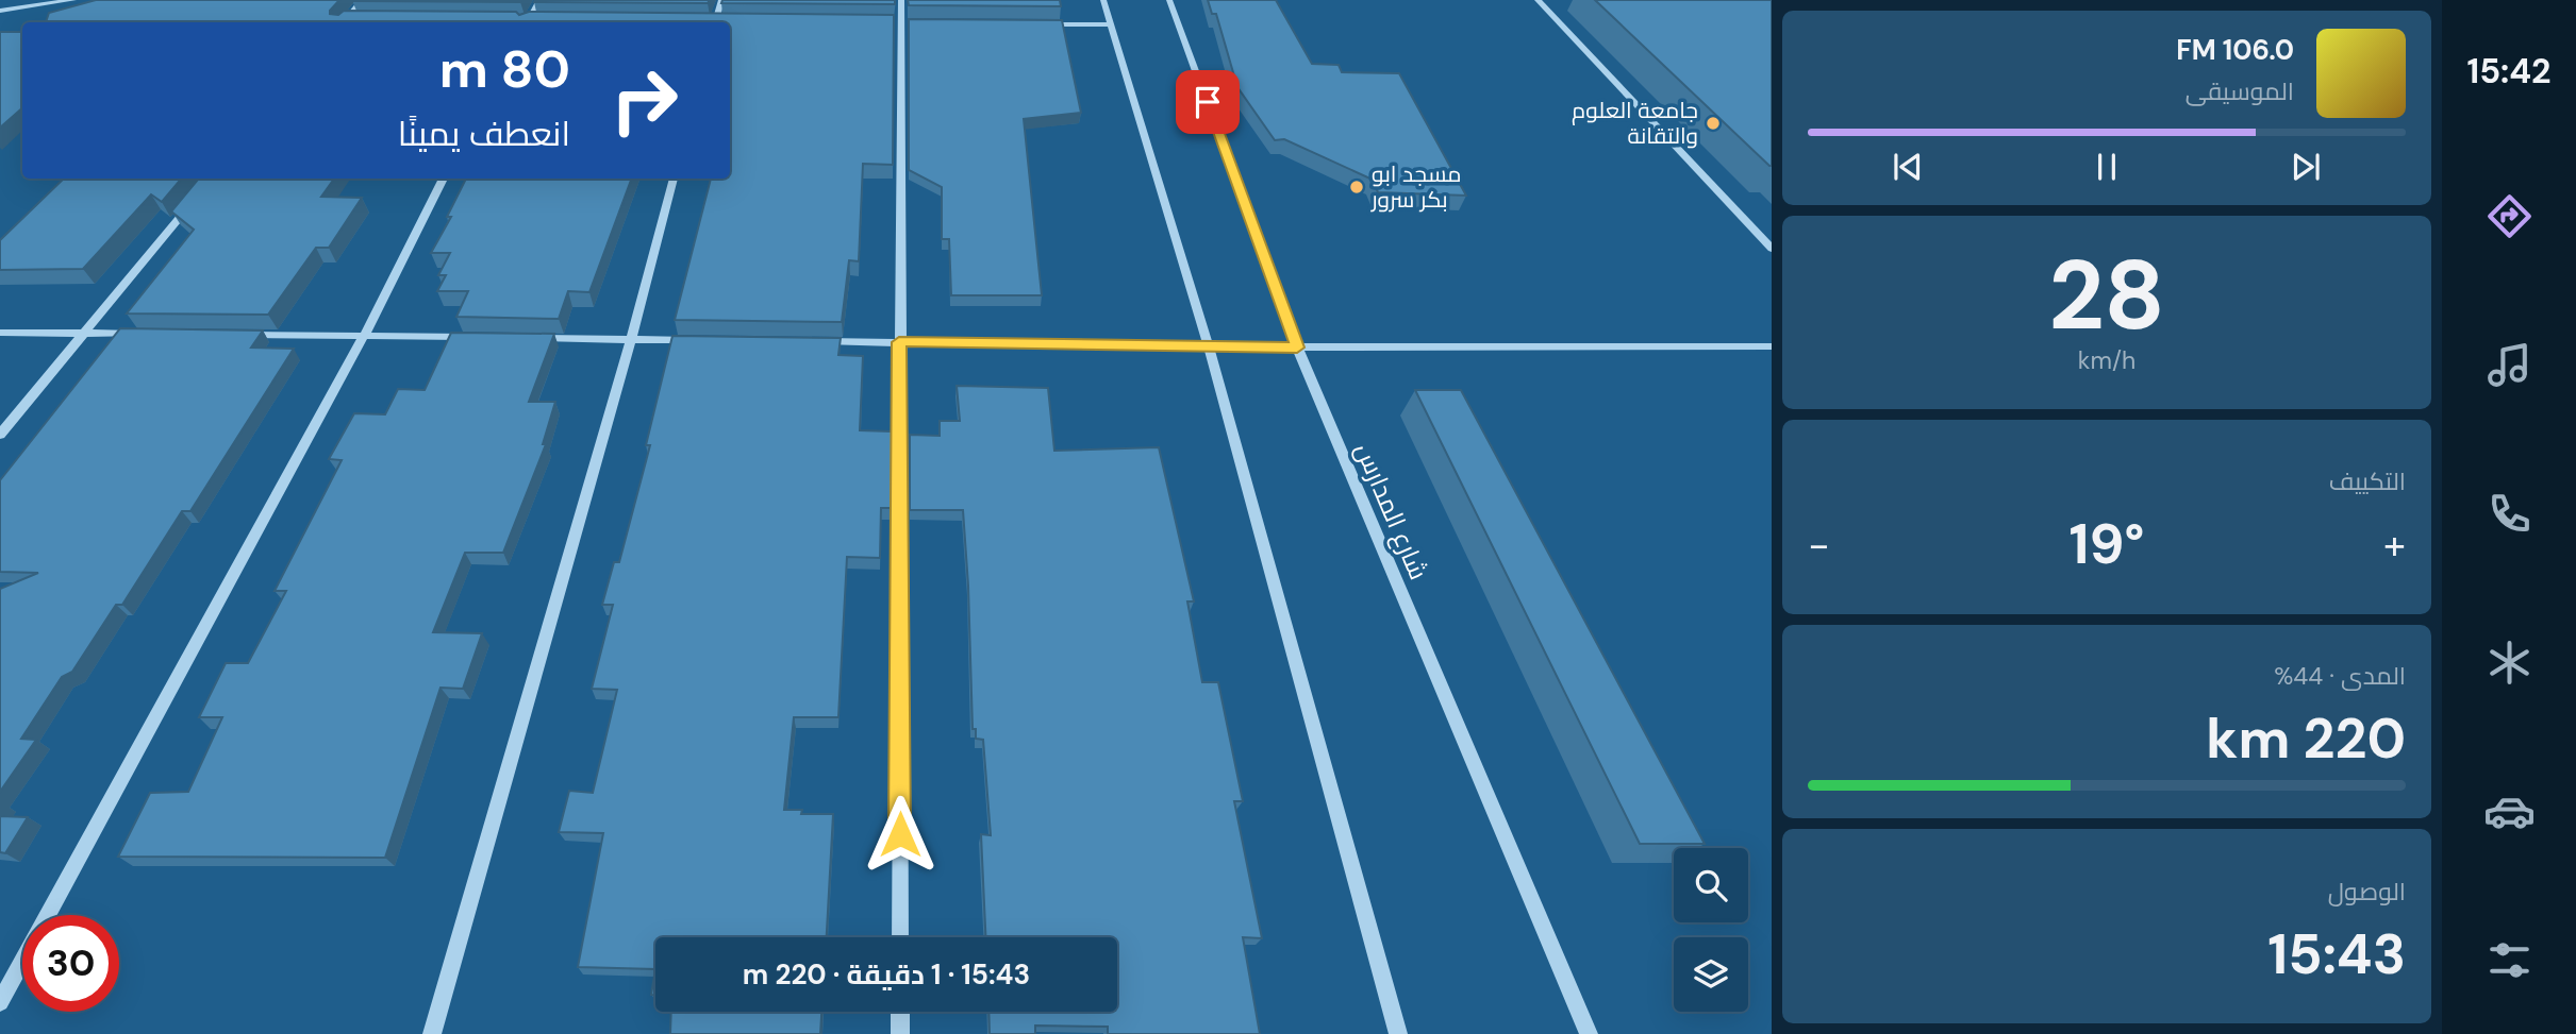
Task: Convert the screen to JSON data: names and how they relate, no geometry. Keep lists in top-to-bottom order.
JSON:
{
  "streets": {
    "street": ["شارع المدارس"]
  },
  "places": ["جامعة العلوم والتقانة", "مسجد ابو بكر سرور"],
  "page": {
    "tabs": "15:42",
    "turn": ["80 m", "انعطف يمينًا"],
    "song": ["106.0 FM", "الموسيقى"],
    "tile": [
      ["28", "km/h"],
      "التكييف",
      ["المدى · 44%", "220 km"],
      ["الوصول", "15:43"]
    ],
    "heat": ["−", "19°", "+"],
    "limit": "30",
    "trip": "15:43 · 1 دقيقة · 220 m"
  }
}
